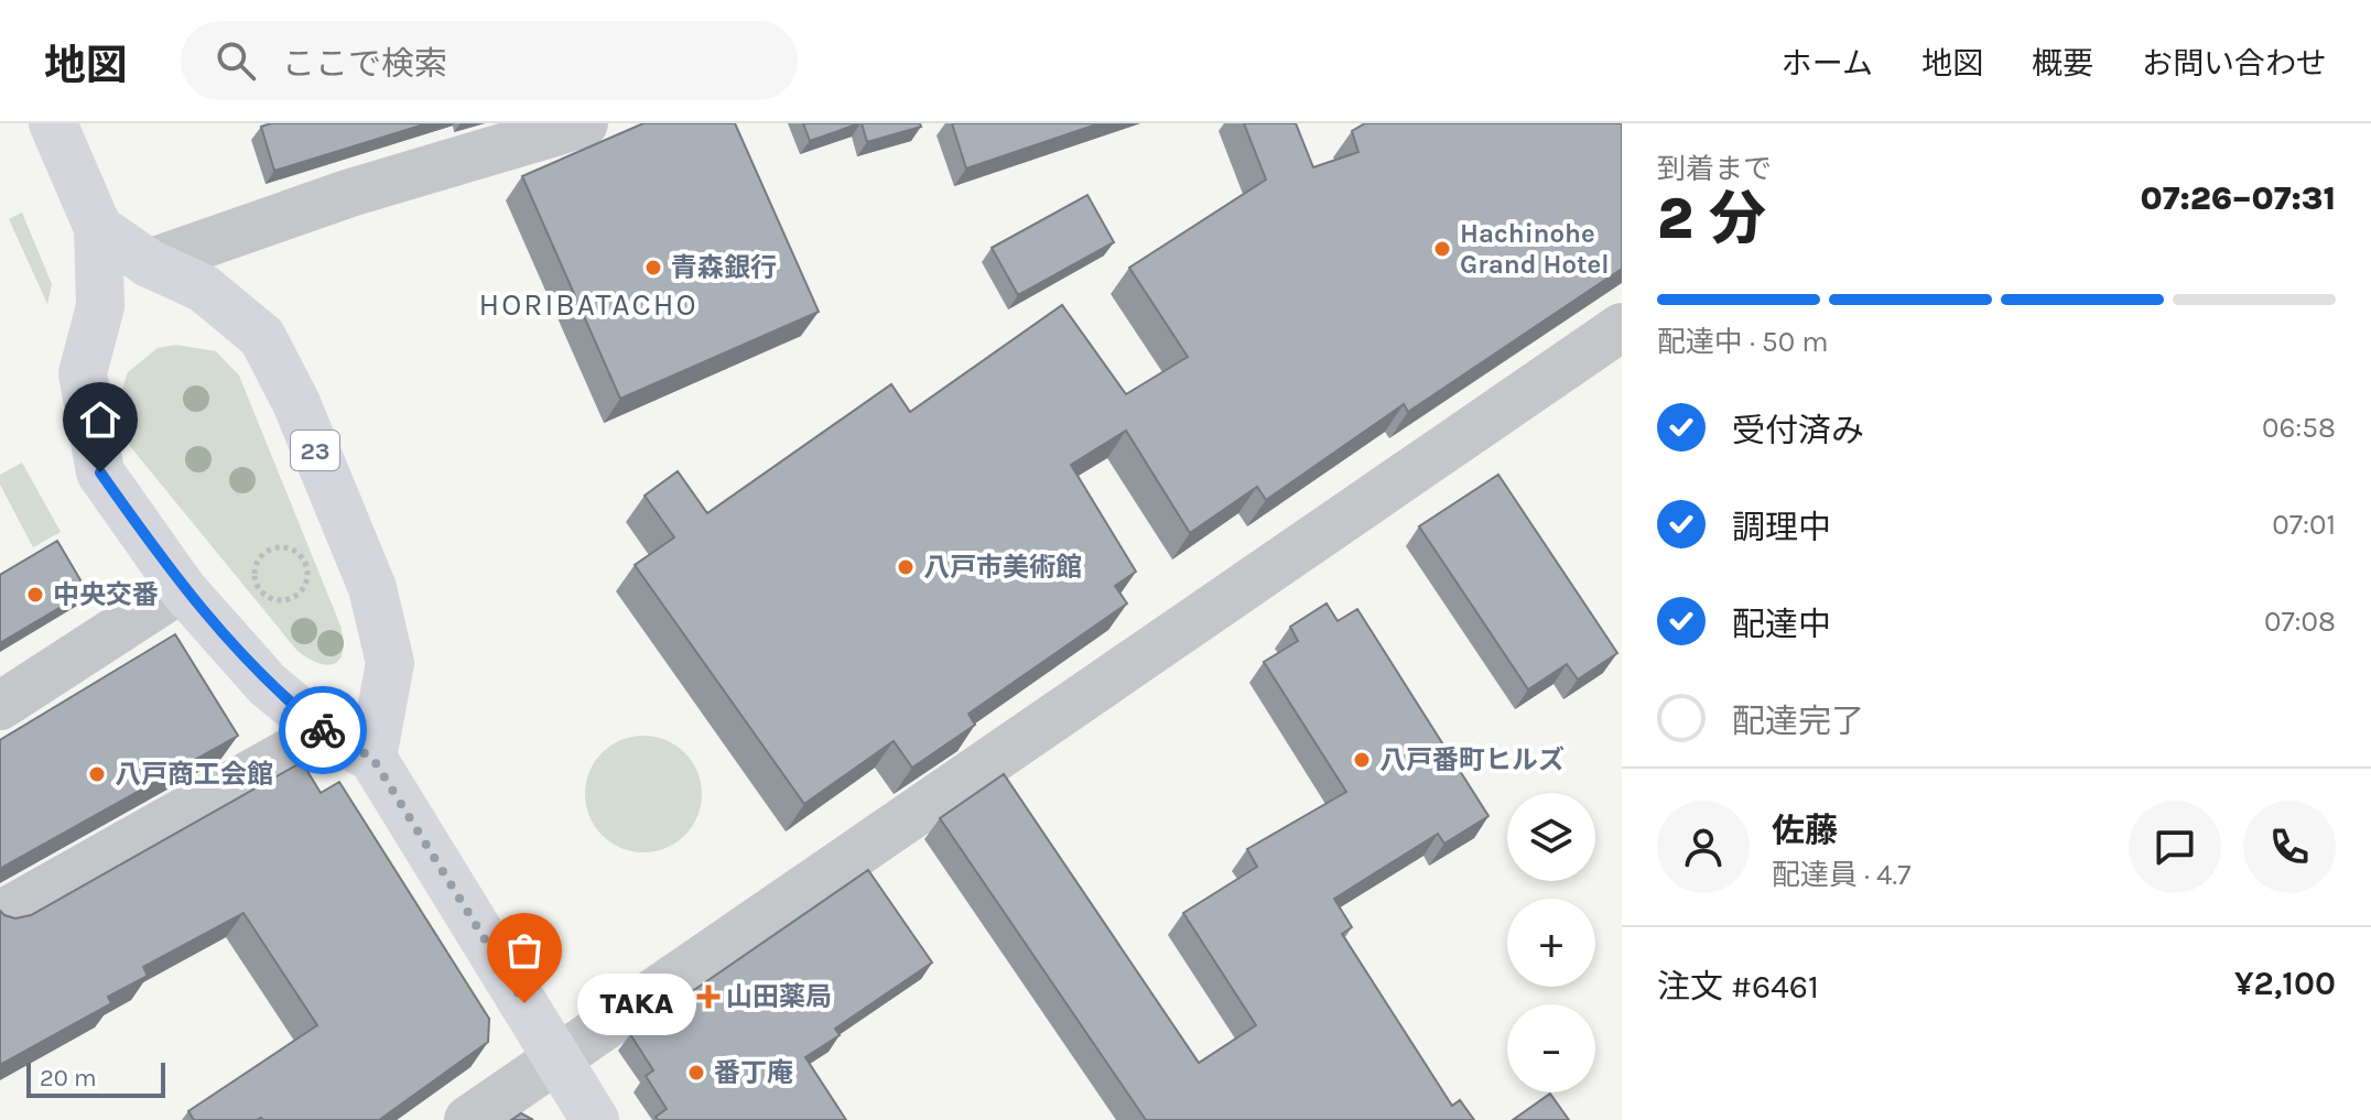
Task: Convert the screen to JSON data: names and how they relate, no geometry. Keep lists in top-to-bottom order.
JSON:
{
  "streets": {
    "main road": ["23"]
  },
  "districts": ["HORIBATACHO"],
  "places": {
    "other": [
      "Hachinohe Grand Hotel",
      "青森銀行",
      "八戸市美術館",
      "中央交番",
      "八戸番町ヒルズ",
      "八戸商工会館",
      "TAKA",
      "番丁庵"
    ],
    "health": ["山田薬局"]
  },
  "scale_bar": "20 m",
  "page": {
    "header": "地図",
    "search": "ここで検索",
    "nav": [
      "ホーム",
      "地図",
      "概要",
      "お問い合わせ"
    ],
    "heading": ["2 分", "到着まで", "07:26–07:31"],
    "panel": [
      "佐藤",
      "配達員 · 4.7",
      "注文 #6461",
      "¥2,100"
    ],
    "bar": "配達中 · 50 m",
    "list": [
      ["受付済み", "06:58"],
      ["調理中", "07:01"],
      ["配達中", "07:08"],
      "配達完了"
    ],
    "map_buttons": ["+", "−"],
    "bubble": "TAKA",
    "scale": "20 m"
  }
}
